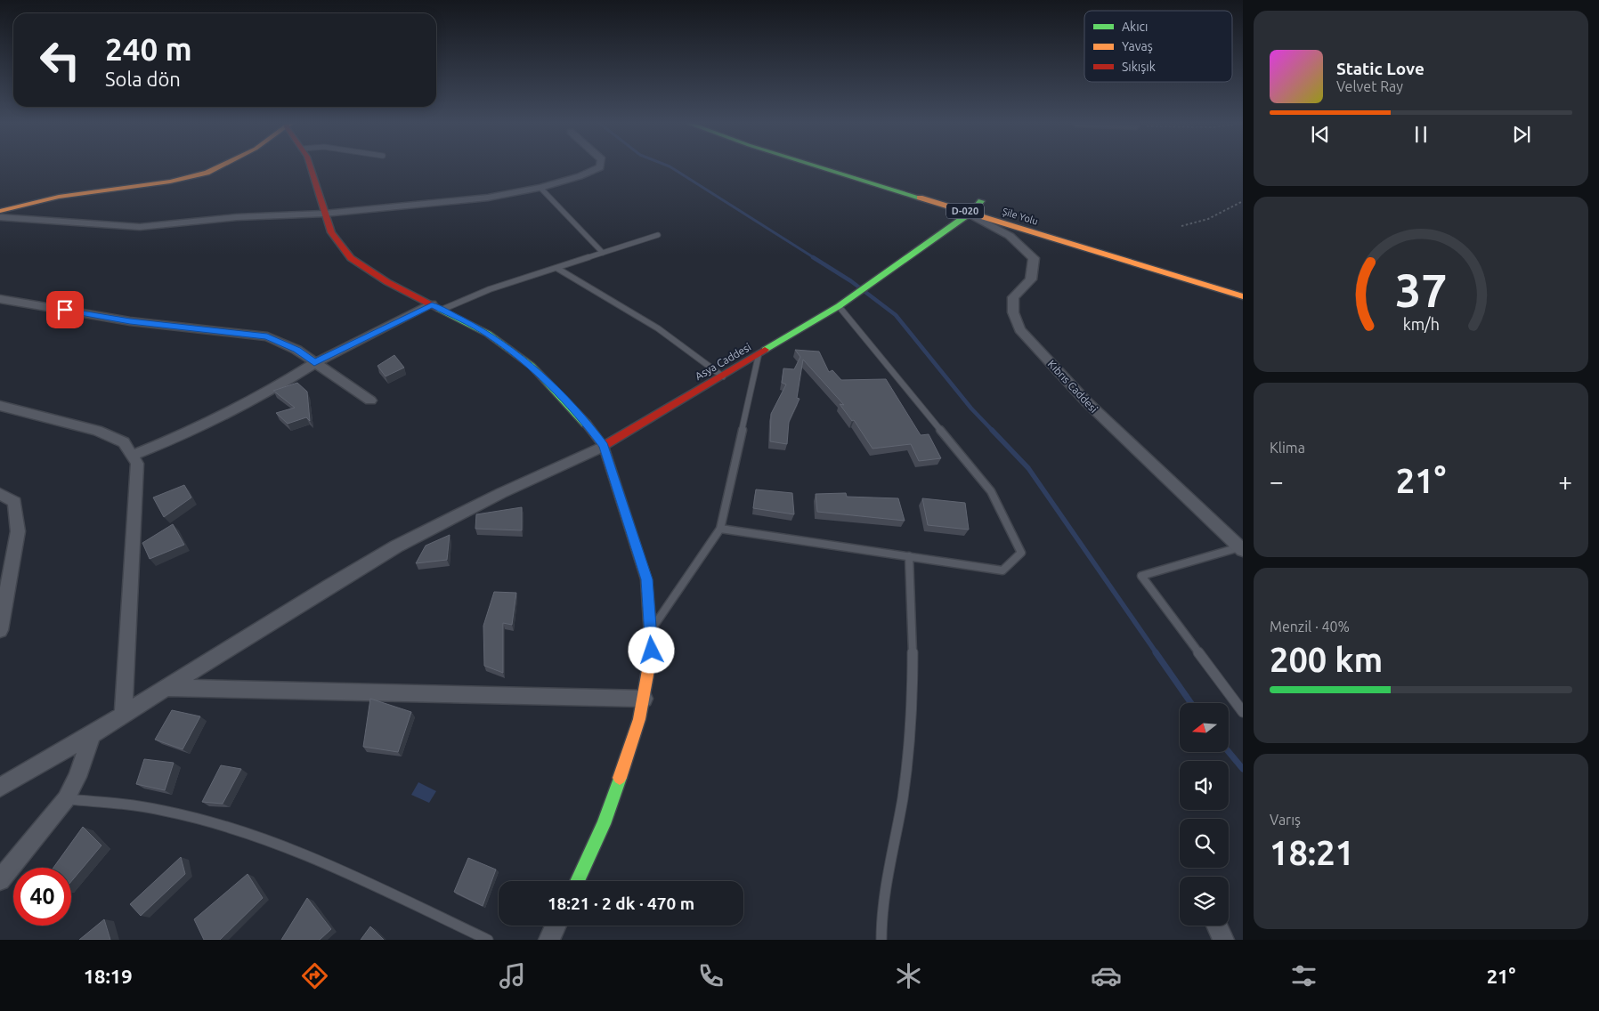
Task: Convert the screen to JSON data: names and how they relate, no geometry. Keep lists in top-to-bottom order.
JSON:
{
  "streets": {
    "main road": ["D-020", "Şile Yolu", "Asya Caddesi"],
    "street": ["Kıbrıs Caddesi"]
  },
  "crossings": [
    ["Şile Yolu", "Asya Caddesi"],
    ["Şile Yolu", "Kıbrıs Caddesi"],
    ["Asya Caddesi", "Kıbrıs Caddesi"]
  ],
  "legend": ["Akıcı", "Yavaş", "Sıkışık"],
  "north": "left",
  "page": {
    "turn": ["240 m", "Sola dön"],
    "song": ["Static Love", "Velvet Ray"],
    "tile": [
      "Klima",
      ["Menzil · 40%", "200 km"],
      ["Varış", "18:21"]
    ],
    "heat": ["−", "21°", "+"],
    "limit": "40",
    "trip": "18:21 · 2 dk · 470 m",
    "tabs": ["18:19", "21°"],
    "gauge": ["37", "km/h"]
  }
}
